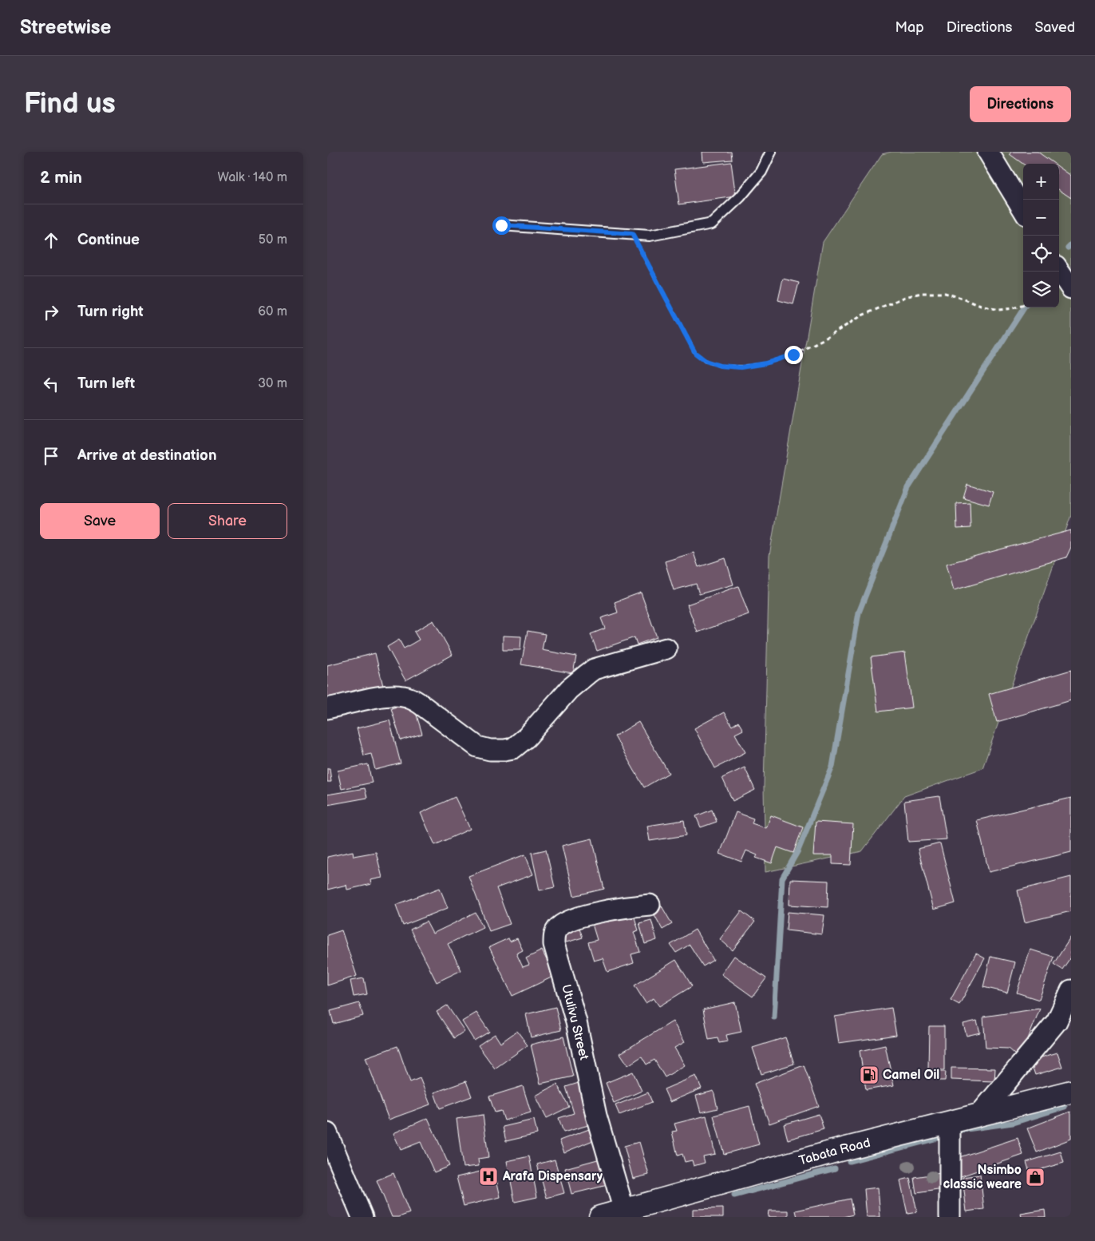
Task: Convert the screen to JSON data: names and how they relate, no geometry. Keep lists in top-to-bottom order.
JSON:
{
  "streets": {
    "main road": ["Tabata Road"],
    "street": ["Utulivu Street"]
  },
  "crossings": [
    ["Utulivu Street", "Tabata Road"]
  ],
  "places": {
    "fuel station": ["Camel Oil"],
    "hospital": ["Arafa Dispensary"],
    "shop": ["Nsimbo classic weare"]
  },
  "page": {
    "header": "Streetwise",
    "nav": ["Map", "Directions", "Saved"],
    "buttons": [
      "Directions",
      ["Save", "Share"]
    ],
    "title": "Find us",
    "heading": ["2 min", "Walk · 140 m"],
    "map_buttons": ["+", "−"],
    "list": [
      ["Continue", "50 m"],
      ["Turn right", "60 m"],
      ["Turn left", "30 m"],
      "Arrive at destination"
    ]
  }
}
